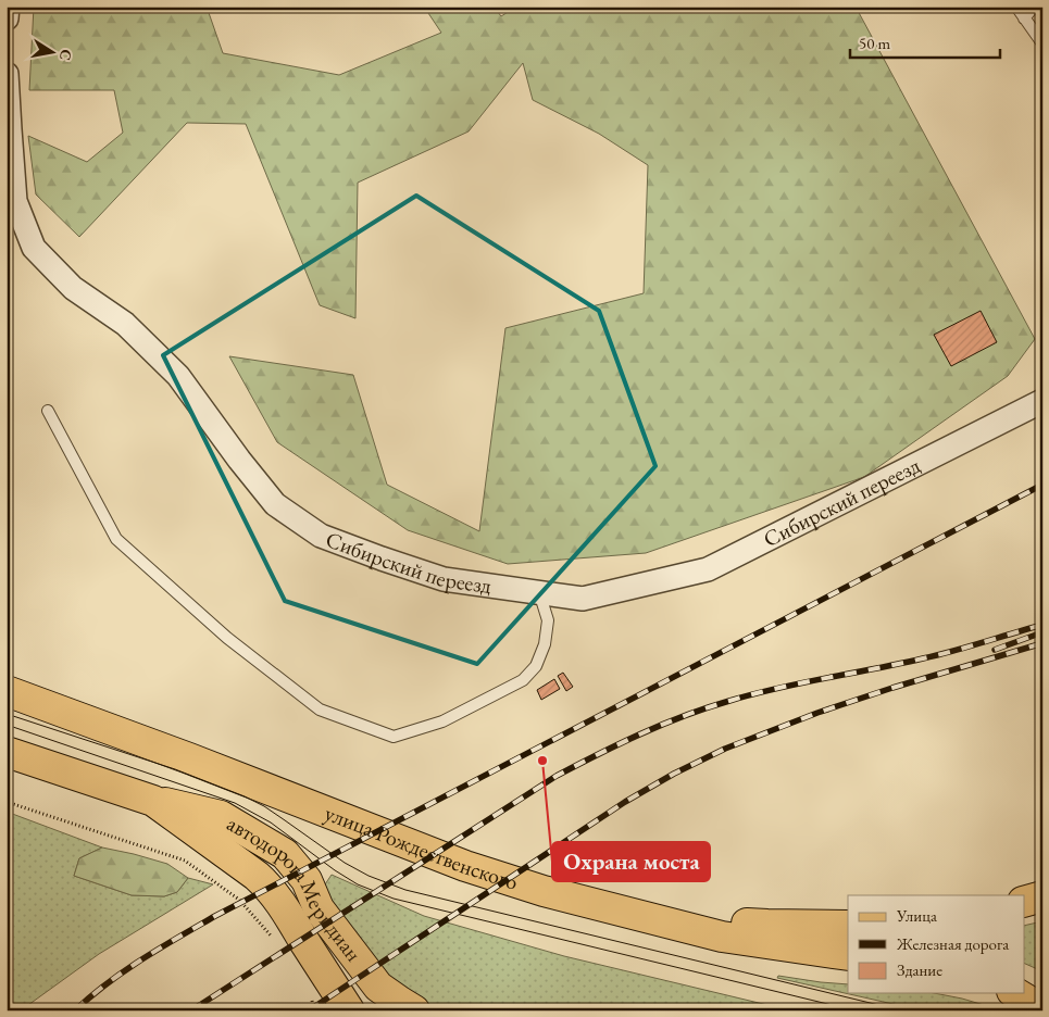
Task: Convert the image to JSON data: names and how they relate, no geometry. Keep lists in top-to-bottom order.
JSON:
{
  "streets": {
    "main road": ["улица Рождественского", "автодорога Меридиан"],
    "street": ["Сибирский переезд"]
  },
  "places": ["Охрана моста"],
  "legend": ["Улица", "Железная дорога", "Здание"],
  "scale_bar": "50 m",
  "north": "right"
}
